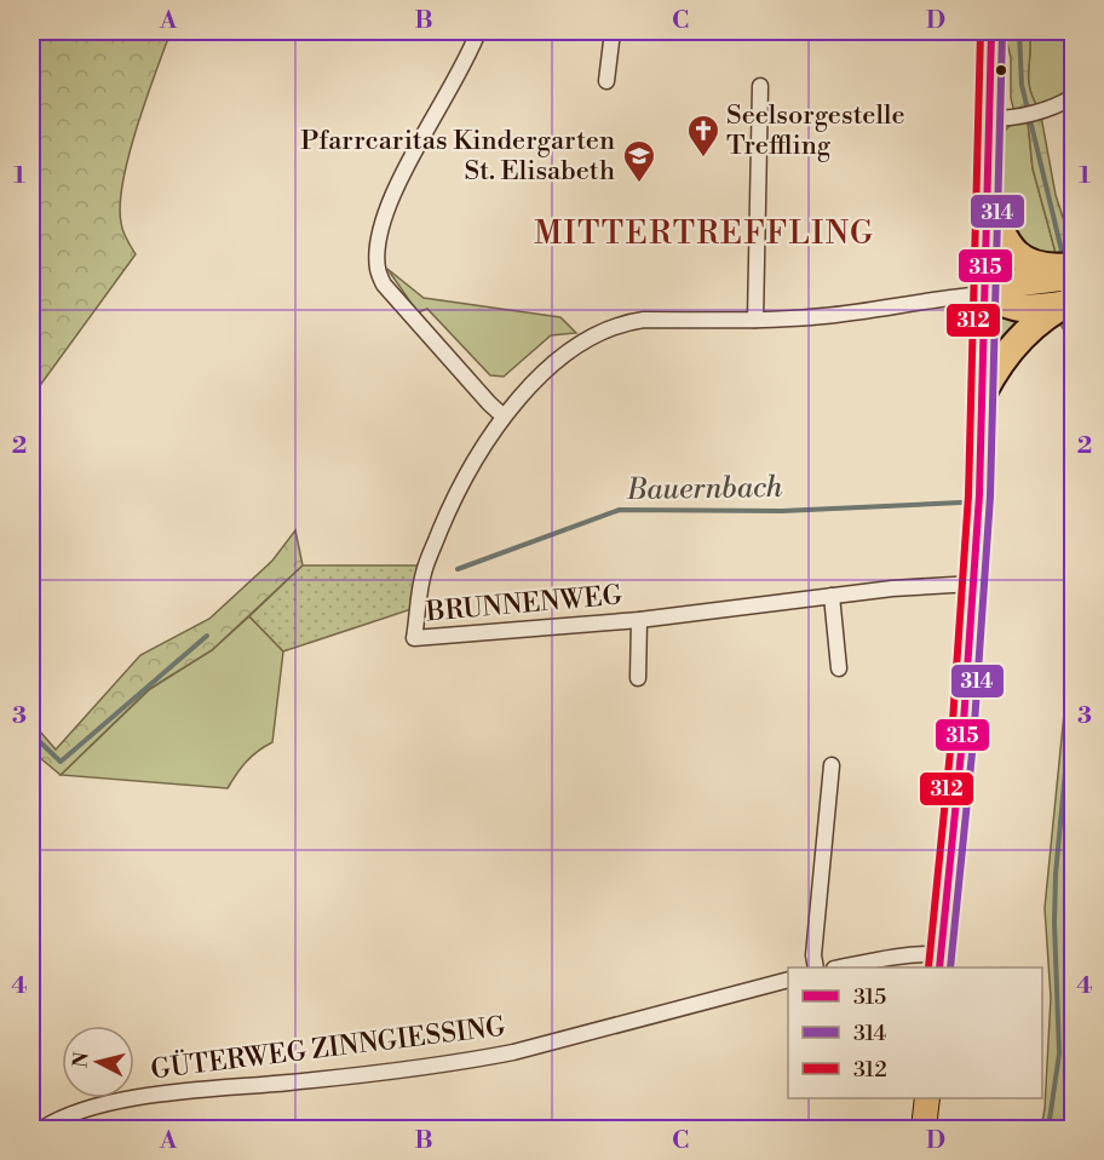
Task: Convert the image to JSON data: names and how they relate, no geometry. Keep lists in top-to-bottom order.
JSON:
{
  "streets": {
    "street": ["BRUNNENWEG", "GÜTERWEG ZINNGIESSING"]
  },
  "districts": ["MITTERTREFFLING"],
  "water": ["Bauernbach"],
  "places": {
    "church": ["Seelsorgestelle Treffling"],
    "school or university": ["Pfarrcaritas Kindergarten St. Elisabeth"]
  },
  "lines": ["transit line 315", "transit line 314", "transit line 312"],
  "legend": ["315", "314", "312"],
  "north": "left",
  "grid": {
    "columns": [
      "A",
      "B",
      "C",
      "D"
    ],
    "rows": [
      "1",
      "2",
      "3",
      "4"
    ]
  }
}
